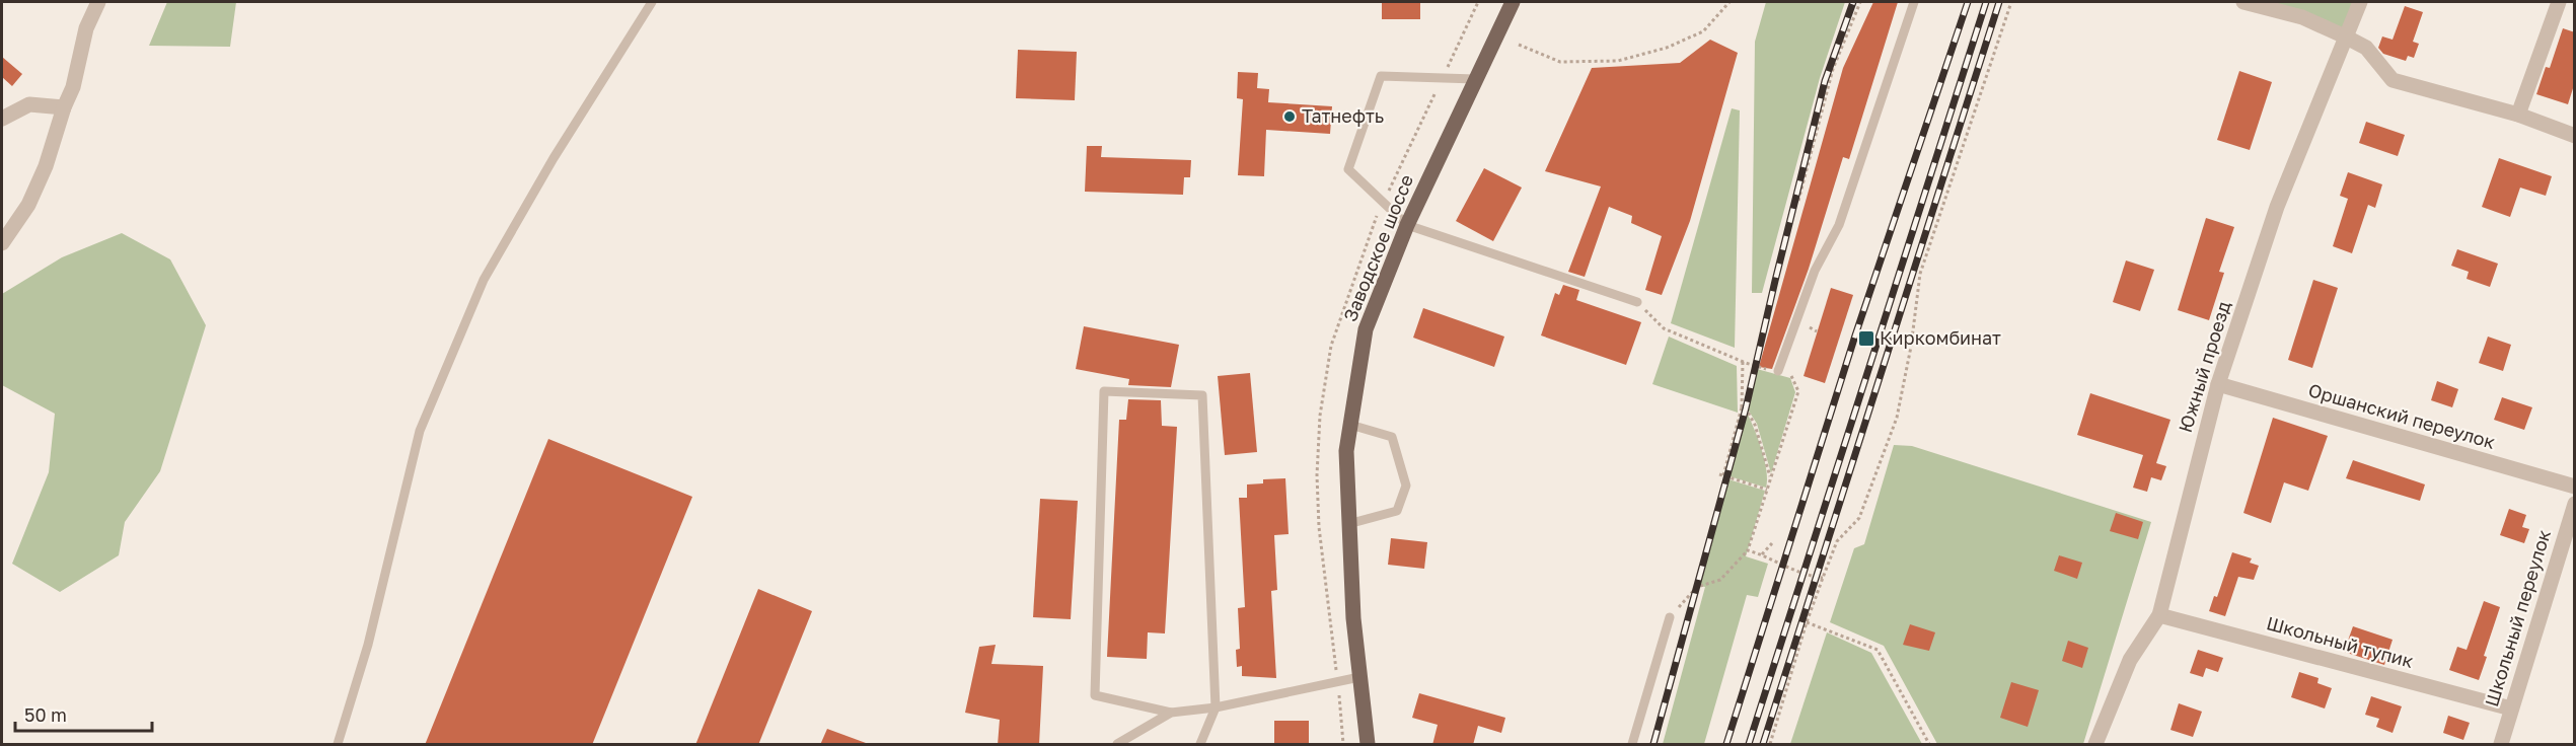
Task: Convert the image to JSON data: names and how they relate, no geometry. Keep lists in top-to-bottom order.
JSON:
{
  "streets": {
    "main road": ["Заводское шоссе"],
    "street": [
      "Южный проезд",
      "Оршанский переулок",
      "Школьный переулок",
      "Школьный тупик"
    ]
  },
  "crossings": [
    ["Южный проезд", "Оршанский переулок"],
    ["Южный проезд", "Школьный тупик"],
    ["Школьный переулок", "Школьный тупик"]
  ],
  "places": {
    "other": ["Татнефть"],
    "transit": ["Киркомбинат"]
  },
  "scale_bar": "50 m"
}
